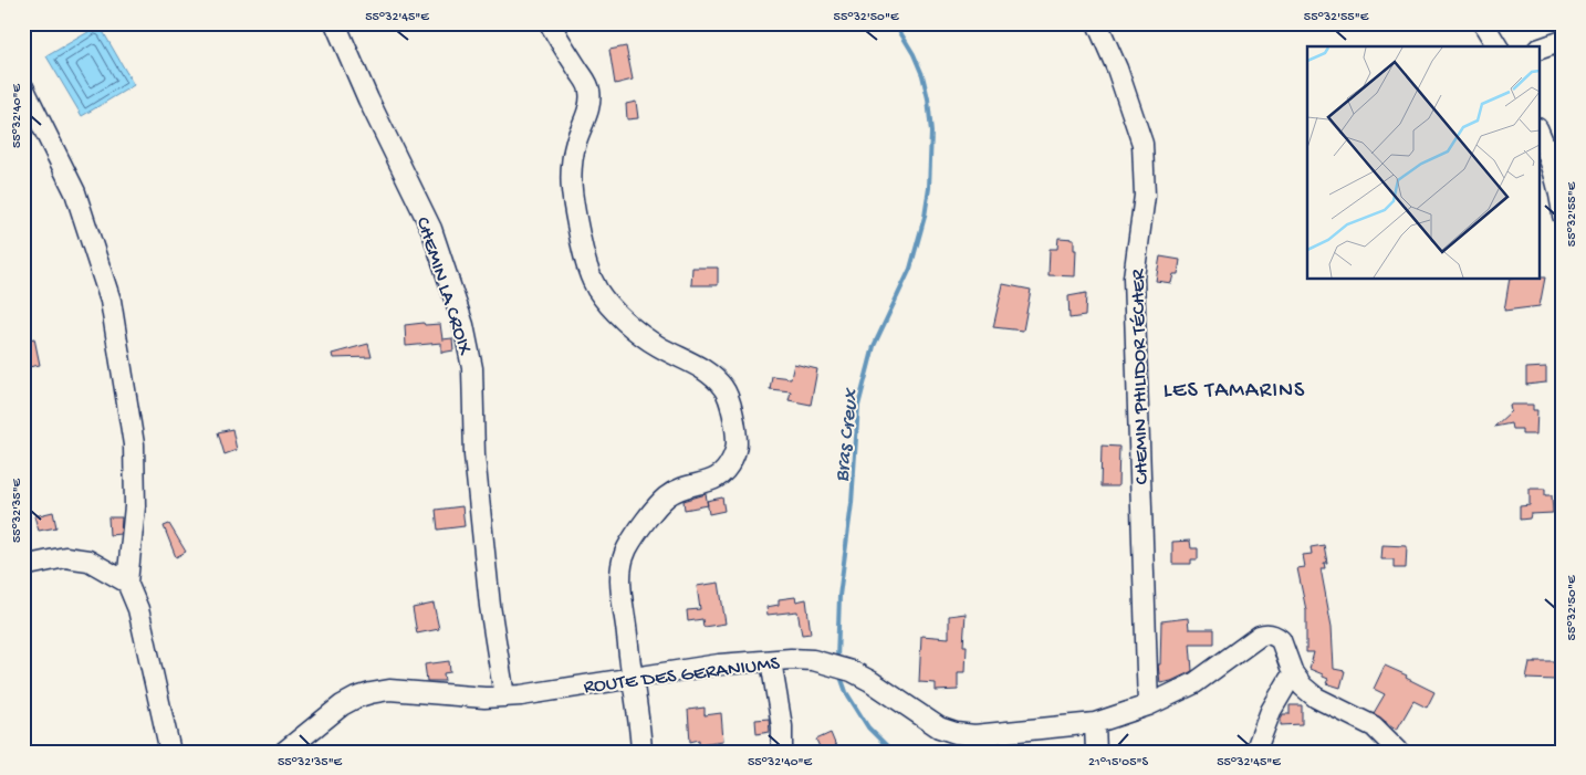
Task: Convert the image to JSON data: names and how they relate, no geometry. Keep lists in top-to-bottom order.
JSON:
{
  "streets": {
    "street": ["CHEMIN LA CROIX", "CHEMIN PHILIDOR TÉCHER", "ROUTE DES GERANIUMS"]
  },
  "crossings": [
    ["CHEMIN LA CROIX", "ROUTE DES GERANIUMS"],
    ["CHEMIN PHILIDOR TÉCHER", "ROUTE DES GERANIUMS"]
  ],
  "districts": ["LES TAMARINS"],
  "water": ["Bras Creux"],
  "coordinates": [
    "55°32'45\"E",
    "55°32'50\"E",
    "55°32'55\"E",
    "55°32'40\"E",
    "55°32'35\"E",
    "21°15'05\"S"
  ]
}
